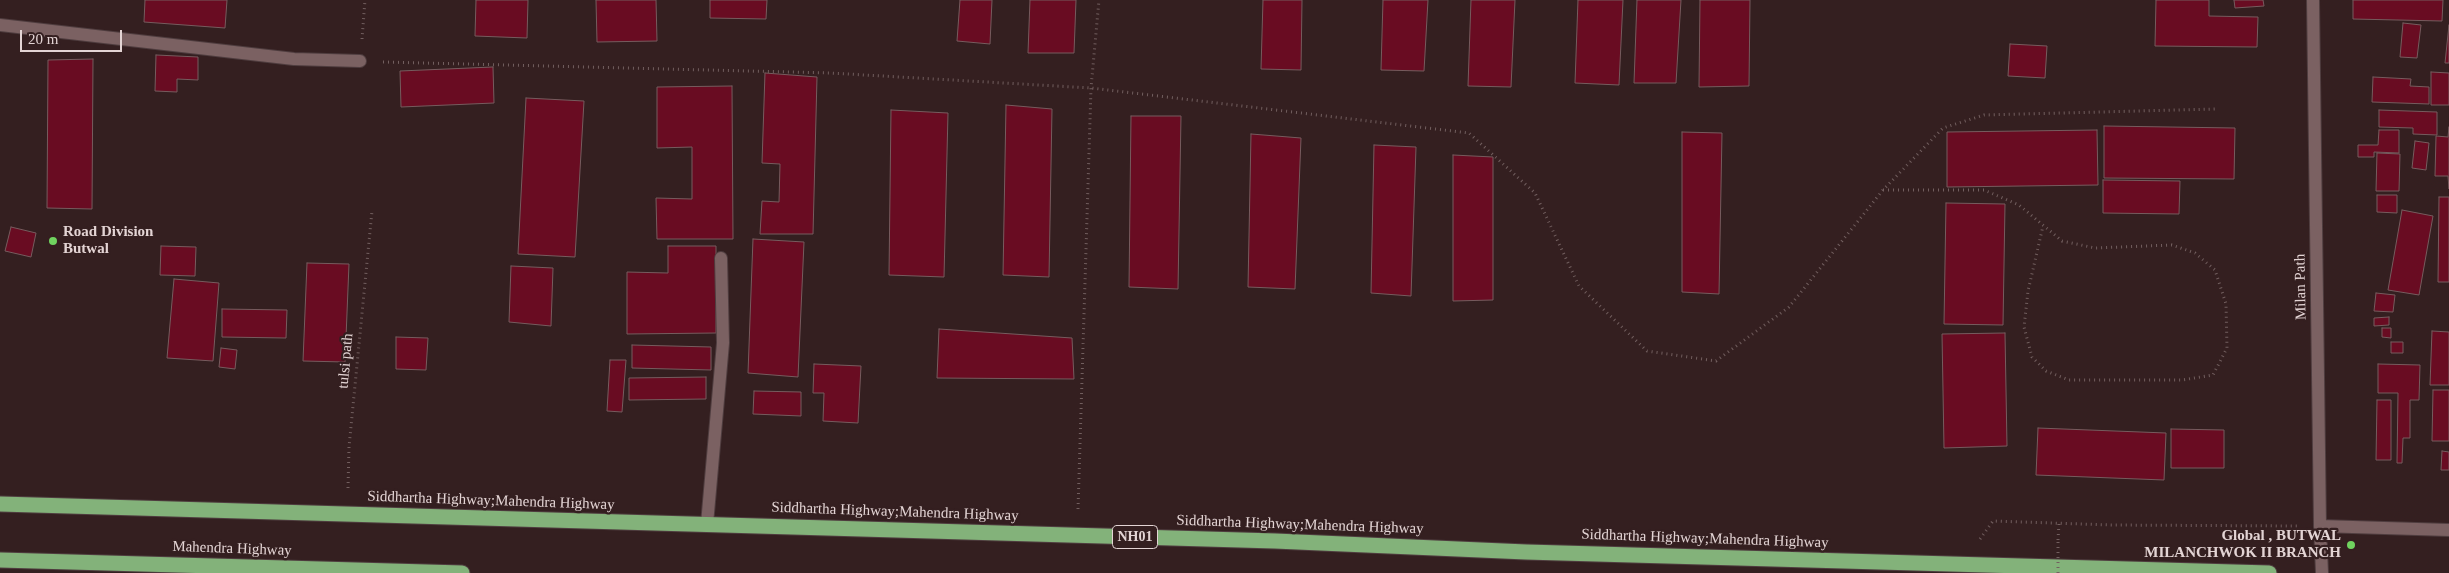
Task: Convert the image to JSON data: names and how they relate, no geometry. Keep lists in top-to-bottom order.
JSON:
{
  "streets": {
    "highway": ["Siddhartha Highway;Mahendra Highway", "NH01", "Mahendra Highway"],
    "street": ["Milan Path"],
    "path": ["tulsi path"]
  },
  "crossings": [
    ["tulsi path", "Siddhartha Highway;Mahendra Highway"]
  ],
  "places": ["Road Division Butwal", "Global , BUTWAL MILANCHWOK II BRANCH"],
  "scale_bar": "20 m"
}
